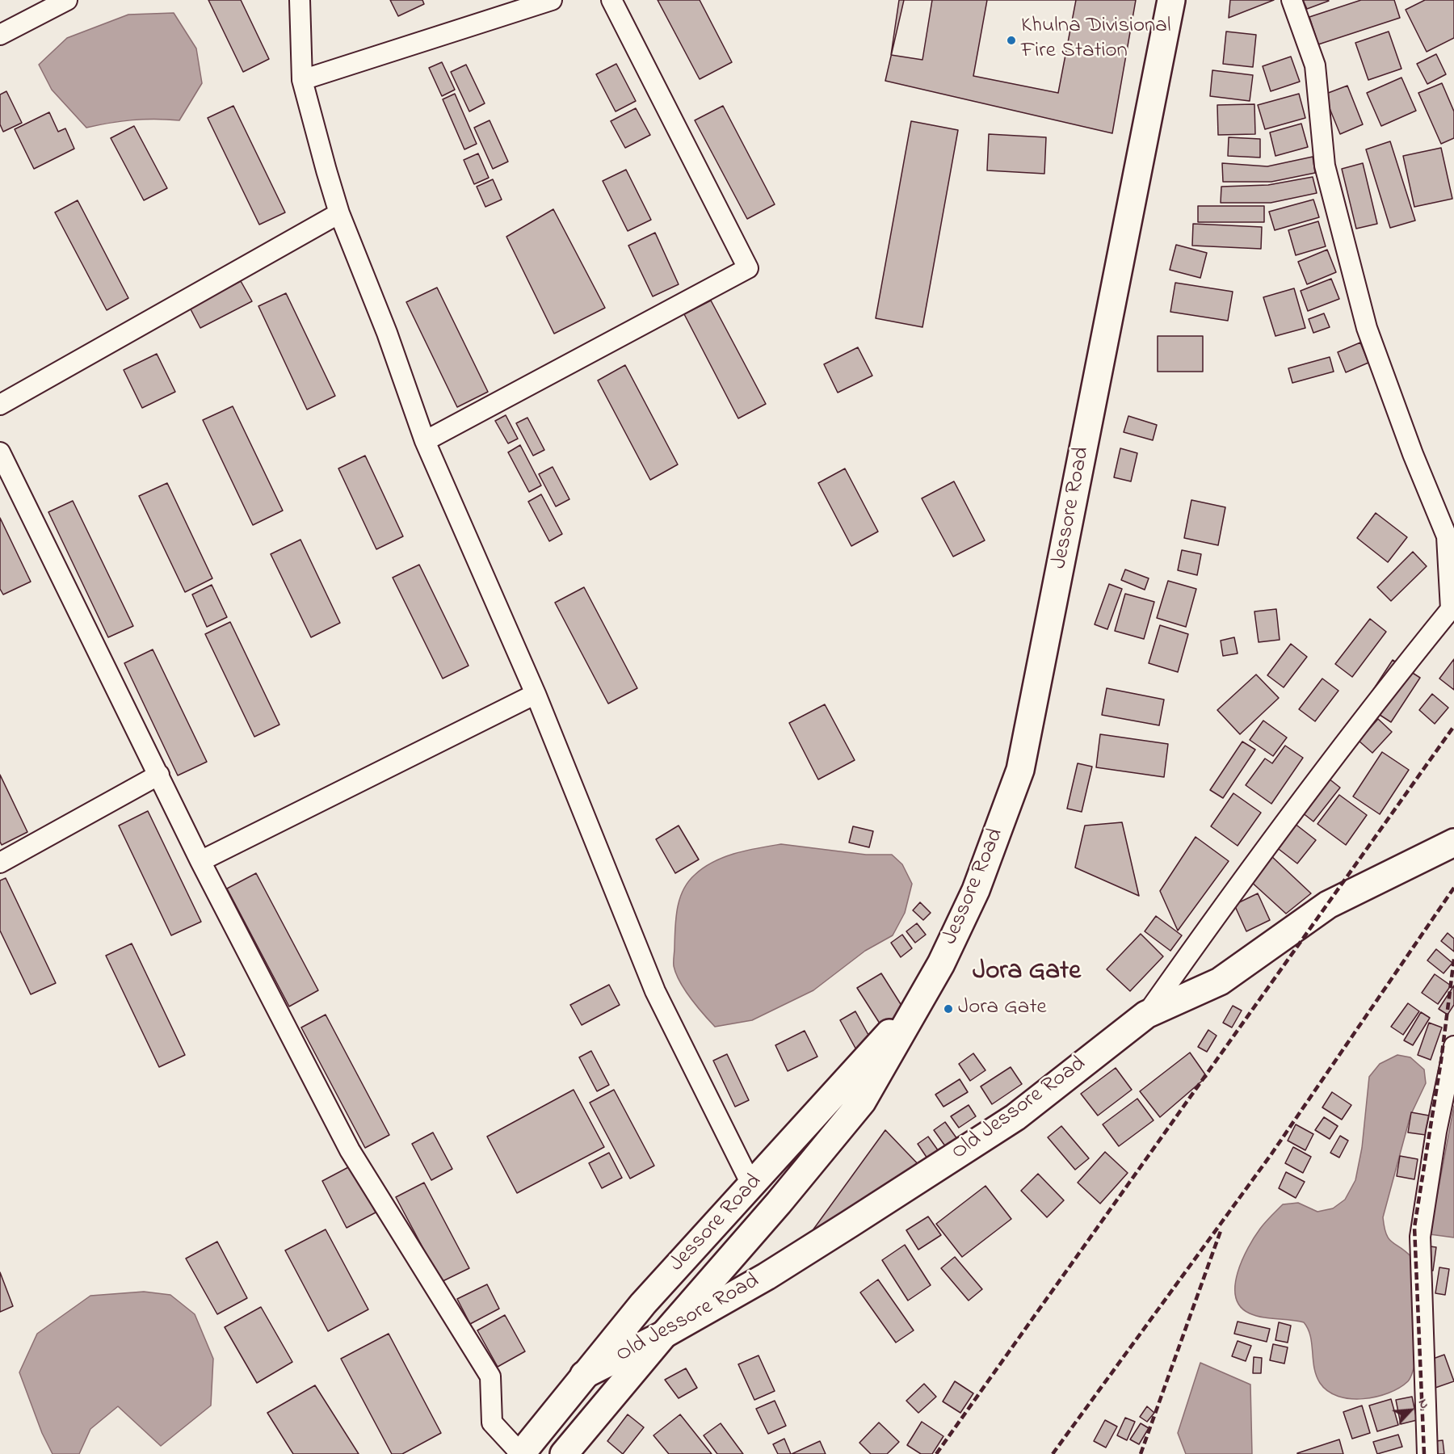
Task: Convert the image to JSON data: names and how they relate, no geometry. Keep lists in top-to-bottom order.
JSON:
{
  "streets": {
    "main road": ["Jessore Road", "Old Jessore Road"]
  },
  "crossings": [
    ["Jessore Road", "Old Jessore Road"]
  ],
  "districts": ["Jora Gate"],
  "places": ["Khulna Divisional Fire Station", "Jora Gate"],
  "north": "top right"
}
